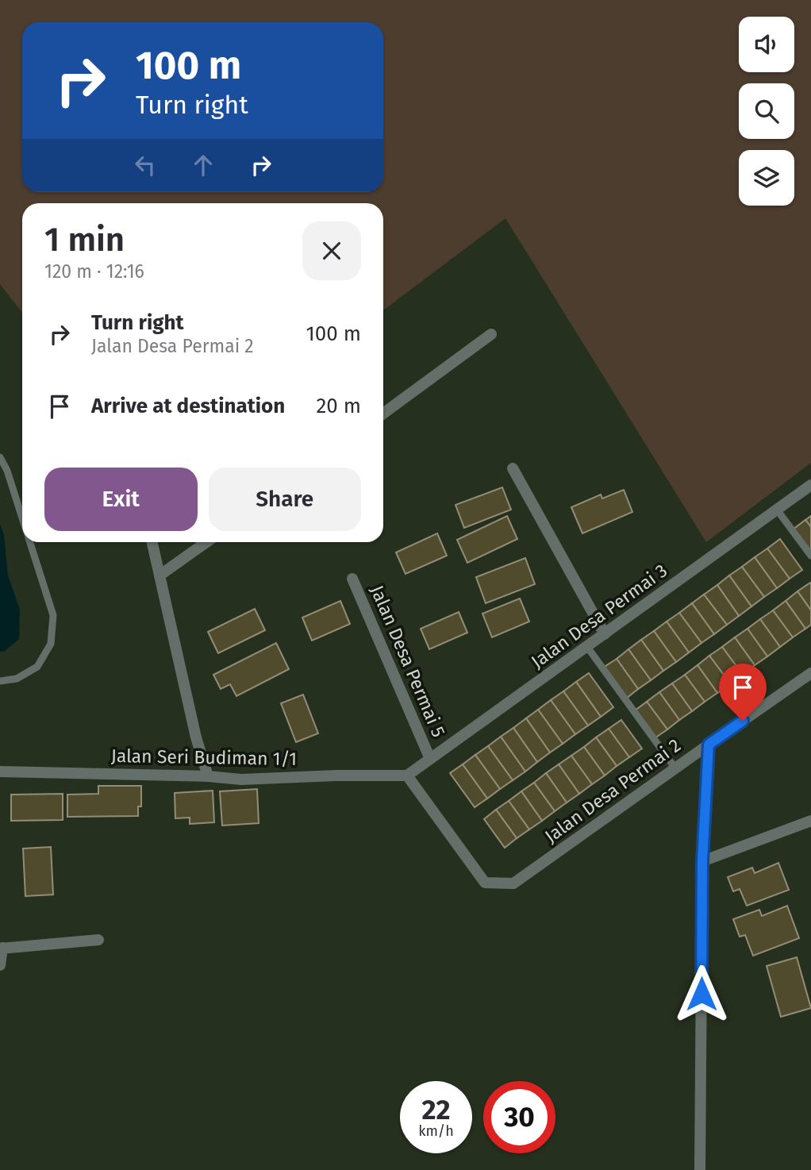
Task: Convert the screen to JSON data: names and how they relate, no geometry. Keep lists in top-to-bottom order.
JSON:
{
  "streets": {
    "street": [
      "Jalan Desa Permai 3",
      "Jalan Desa Permai 5",
      "Jalan Seri Budiman 1/1",
      "Jalan Desa Permai 2"
    ]
  },
  "crossings": [
    ["Jalan Desa Permai 3", "Jalan Desa Permai 5"],
    ["Jalan Desa Permai 3", "Jalan Seri Budiman 1/1"],
    ["Jalan Desa Permai 3", "Jalan Desa Permai 2"],
    ["Jalan Seri Budiman 1/1", "Jalan Desa Permai 2"]
  ],
  "page": {
    "turn": ["100 m", "Turn right"],
    "heading": ["1 min", "120 m · 12:16"],
    "list": [
      {
        "name": "Turn right",
        "note": "Jalan Desa Permai 2",
        "value": "100 m"
      },
      {
        "name": "Arrive at destination",
        "value": "20 m"
      }
    ],
    "buttons": ["Exit", "Share"],
    "speed": "22 km/h",
    "limit": "30"
  }
}
